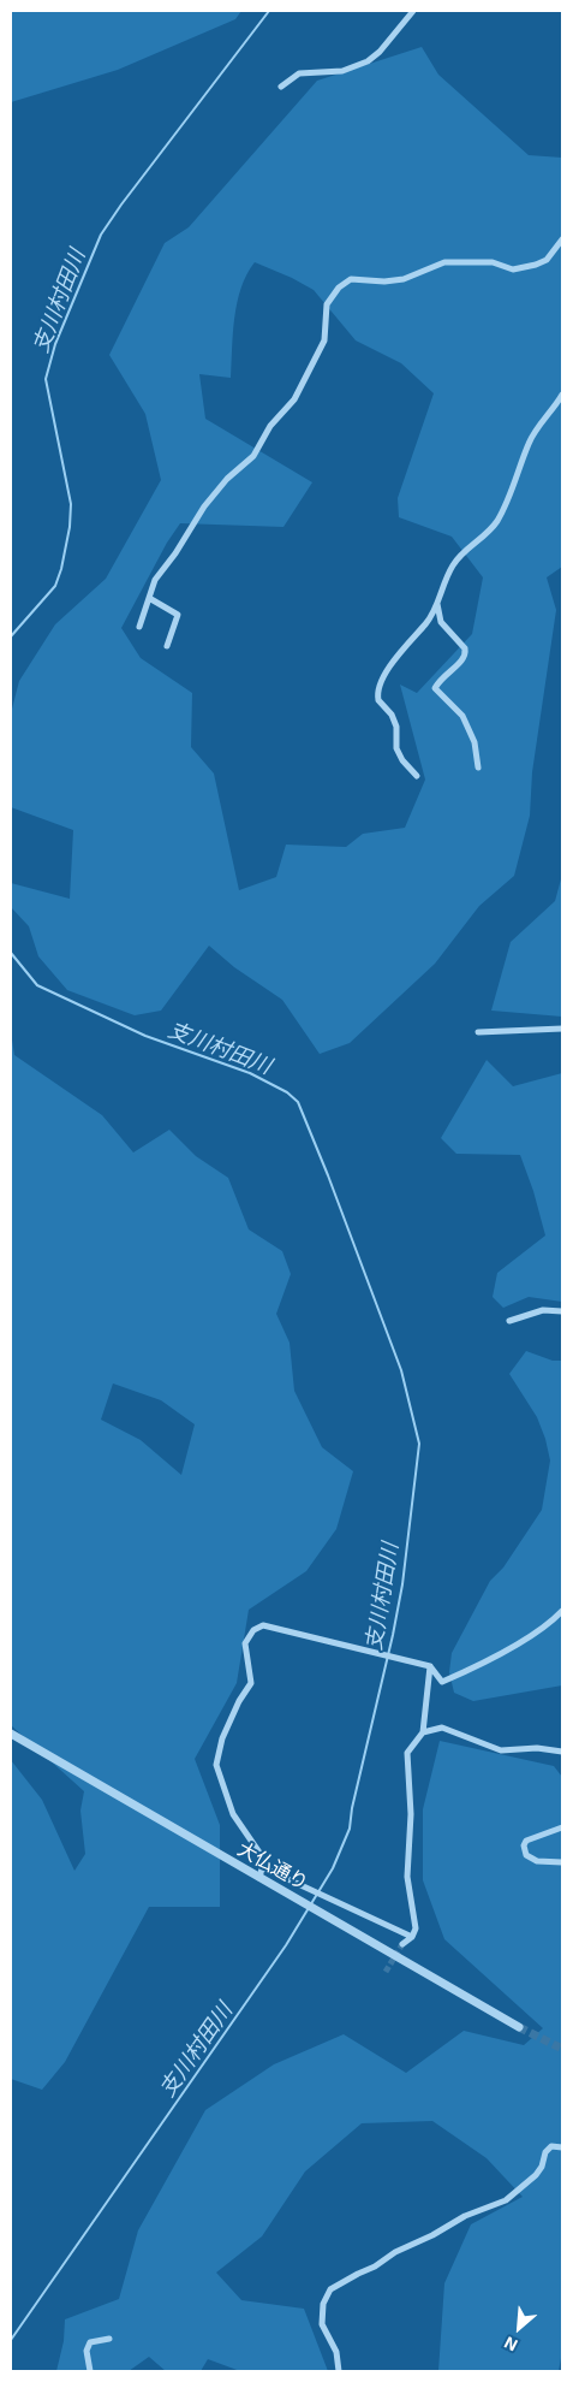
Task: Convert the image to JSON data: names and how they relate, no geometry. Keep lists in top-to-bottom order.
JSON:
{
  "streets": {
    "street": ["大仏通り"]
  },
  "water": ["支川村田川"],
  "north": "bottom left"
}
